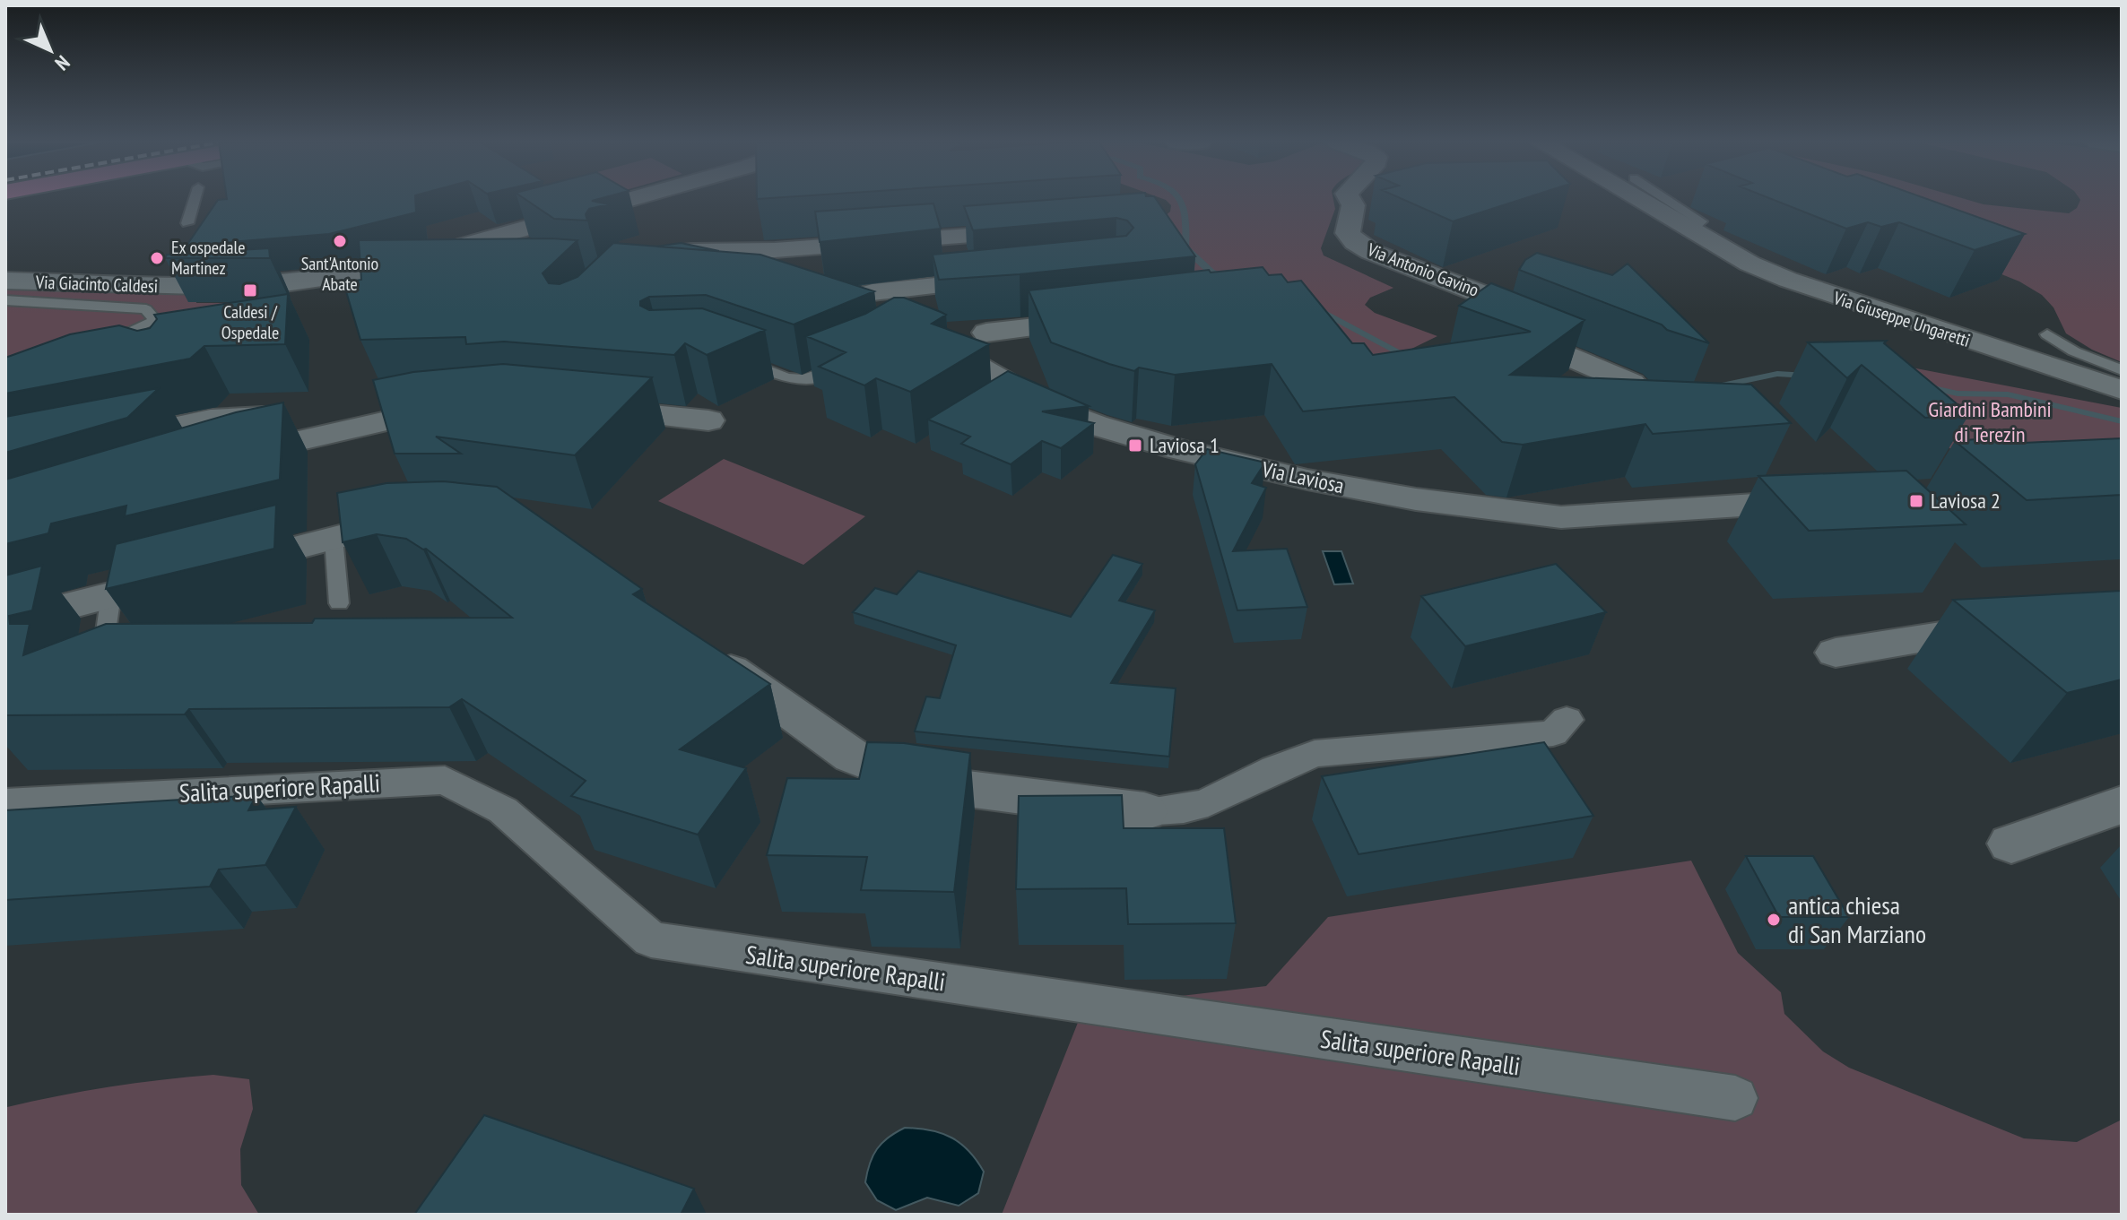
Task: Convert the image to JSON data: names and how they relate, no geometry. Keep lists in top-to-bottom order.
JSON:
{
  "streets": {
    "street": [
      "Via Antonio Gavino",
      "Via Giacinto Caldesi",
      "Via Giuseppe Ungaretti",
      "Via Laviosa",
      "Salita superiore Rapalli"
    ]
  },
  "parks": ["Giardini Bambini di Terezin"],
  "places": {
    "other": ["Sant'Antonio Abate", "Ex ospedale Martinez", "antica chiesa di San Marziano"],
    "transit": ["Caldesi / Ospedale", "Laviosa 1", "Laviosa 2"]
  },
  "north": "bottom right"
}
